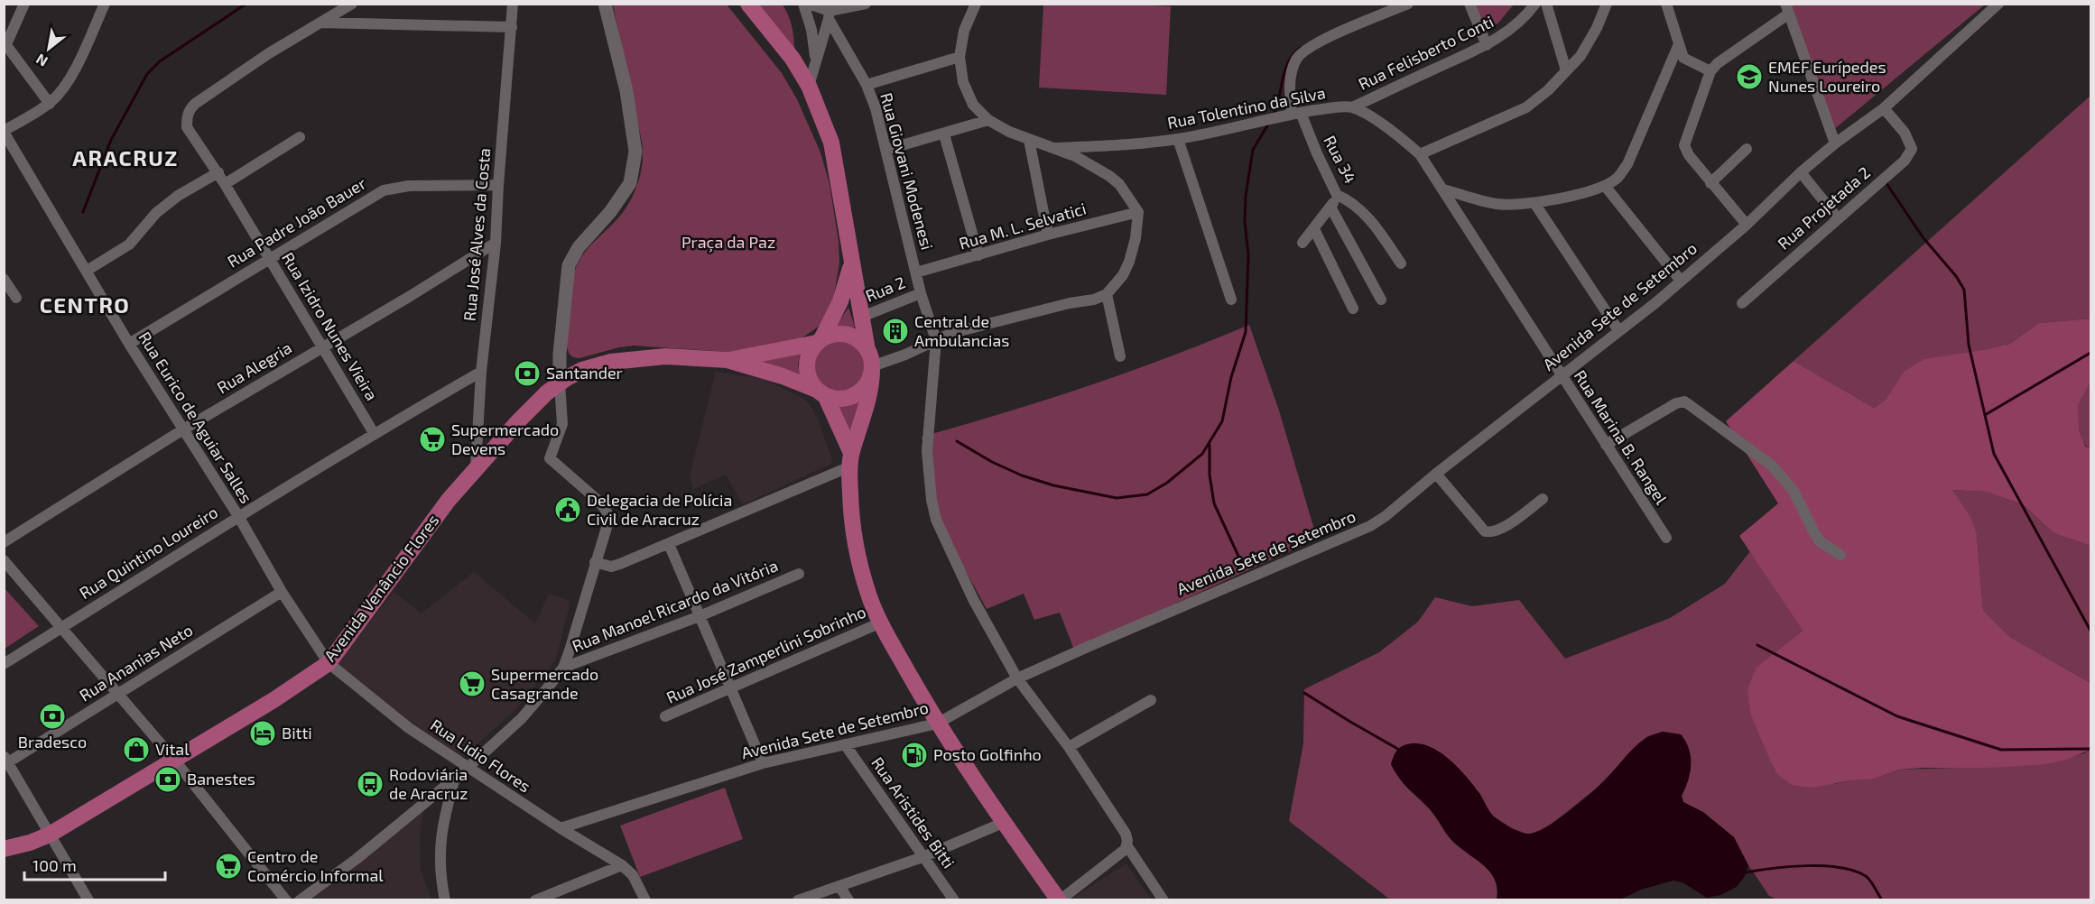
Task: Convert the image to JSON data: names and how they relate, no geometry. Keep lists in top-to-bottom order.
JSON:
{
  "streets": {
    "main road": ["Avenida Venâncio Flores"],
    "street": [
      "Rua Felisberto Conti",
      "Rua Tolentino da Silva",
      "Rua 34",
      "Rua Giovani Modenesi",
      "Rua Projetada 2",
      "Rua Padre João Bauer",
      "Rua M. L. Selvatici",
      "Rua José Alves da Costa",
      "Rua 2",
      "Avenida Sete de Setembro",
      "Rua Izidro Nunes Vieira",
      "Rua Alegria",
      "Rua Eurico de Aguiar Salles",
      "Rua Marina B. Rangel",
      "Rua Quintino Loureiro",
      "Rua Manoel Ricardo da Vitória",
      "Rua José Zamperlini Sobrinho",
      "Rua Ananias Neto",
      "Rua Lidio Flores",
      "Rua Aristides Bitti"
    ]
  },
  "crossings": [
    ["Rua Felisberto Conti", "Rua Tolentino da Silva"],
    ["Rua Tolentino da Silva", "Rua 34"],
    ["Rua Giovani Modenesi", "Rua M. L. Selvatici"],
    ["Rua Giovani Modenesi", "Rua 2"],
    ["Rua Projetada 2", "Avenida Sete de Setembro"],
    ["Rua Padre João Bauer", "Rua José Alves da Costa"],
    ["Rua Padre João Bauer", "Rua Izidro Nunes Vieira"],
    ["Rua Padre João Bauer", "Rua Eurico de Aguiar Salles"],
    ["Rua José Alves da Costa", "Rua Alegria"],
    ["Rua José Alves da Costa", "Rua Quintino Loureiro"],
    ["Rua José Alves da Costa", "Avenida Venâncio Flores"],
    ["Avenida Sete de Setembro", "Rua Marina B. Rangel"],
    ["Avenida Sete de Setembro", "Rua Lidio Flores"],
    ["Avenida Sete de Setembro", "Rua Aristides Bitti"],
    ["Rua Izidro Nunes Vieira", "Rua Alegria"],
    ["Rua Izidro Nunes Vieira", "Rua Quintino Loureiro"],
    ["Rua Alegria", "Rua Eurico de Aguiar Salles"],
    ["Rua Eurico de Aguiar Salles", "Rua Quintino Loureiro"],
    ["Rua Eurico de Aguiar Salles", "Avenida Venâncio Flores"],
    ["Rua Eurico de Aguiar Salles", "Rua Ananias Neto"],
    ["Rua Eurico de Aguiar Salles", "Rua Lidio Flores"],
    ["Avenida Venâncio Flores", "Rua Lidio Flores"]
  ],
  "districts": ["ARACRUZ", "CENTRO"],
  "parks": ["Praça da Paz"],
  "places": {
    "school or university": ["EMEF Eurípedes Nunes Loureiro"],
    "building": ["Central de Ambulancias"],
    "bank": ["Santander", "Bradesco", "Banestes"],
    "supermarket": ["Supermercado Devens", "Supermercado Casagrande", "Centro de Comércio Informal"],
    "public building": ["Delegacia de Polícia Civil de Aracruz"],
    "hotel": ["Bitti"],
    "shop": ["Vital"],
    "fuel station": ["Posto Golfinho"],
    "bus stop": ["Rodoviária de Aracruz"]
  },
  "scale_bar": "100 m",
  "north": "bottom left"
}
